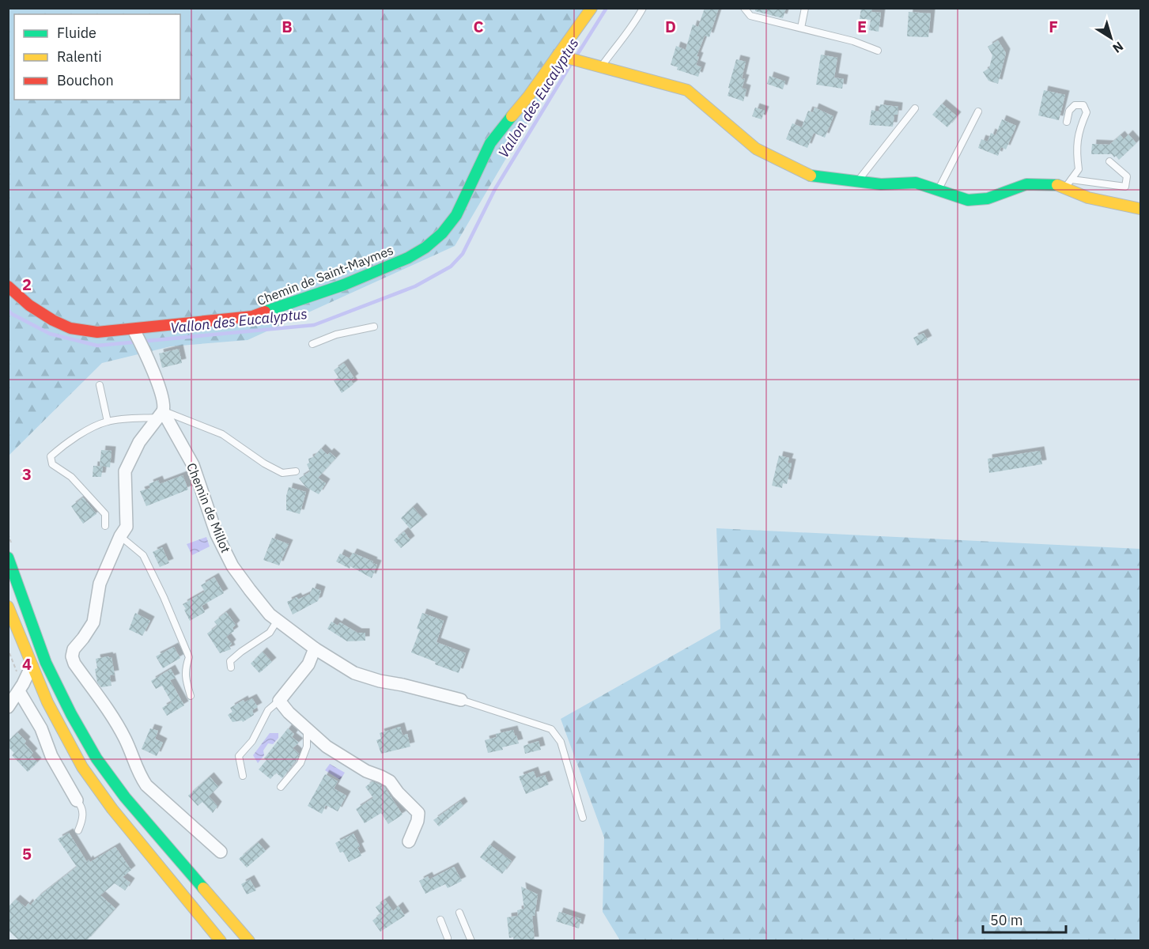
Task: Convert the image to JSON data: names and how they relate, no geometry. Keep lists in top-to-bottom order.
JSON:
{
  "streets": {
    "street": ["Chemin de Saint-Maymes", "Chemin de Millot"]
  },
  "crossings": [
    ["Chemin de Saint-Maymes", "Chemin de Millot"]
  ],
  "water": ["Vallon des Eucalyptus"],
  "legend": ["Fluide", "Ralenti", "Bouchon"],
  "scale_bar": "50 m",
  "north": "bottom right",
  "grid": {
    "columns": [
      "B",
      "C",
      "D",
      "E",
      "F"
    ],
    "rows": [
      "2",
      "3",
      "4",
      "5"
    ]
  }
}
